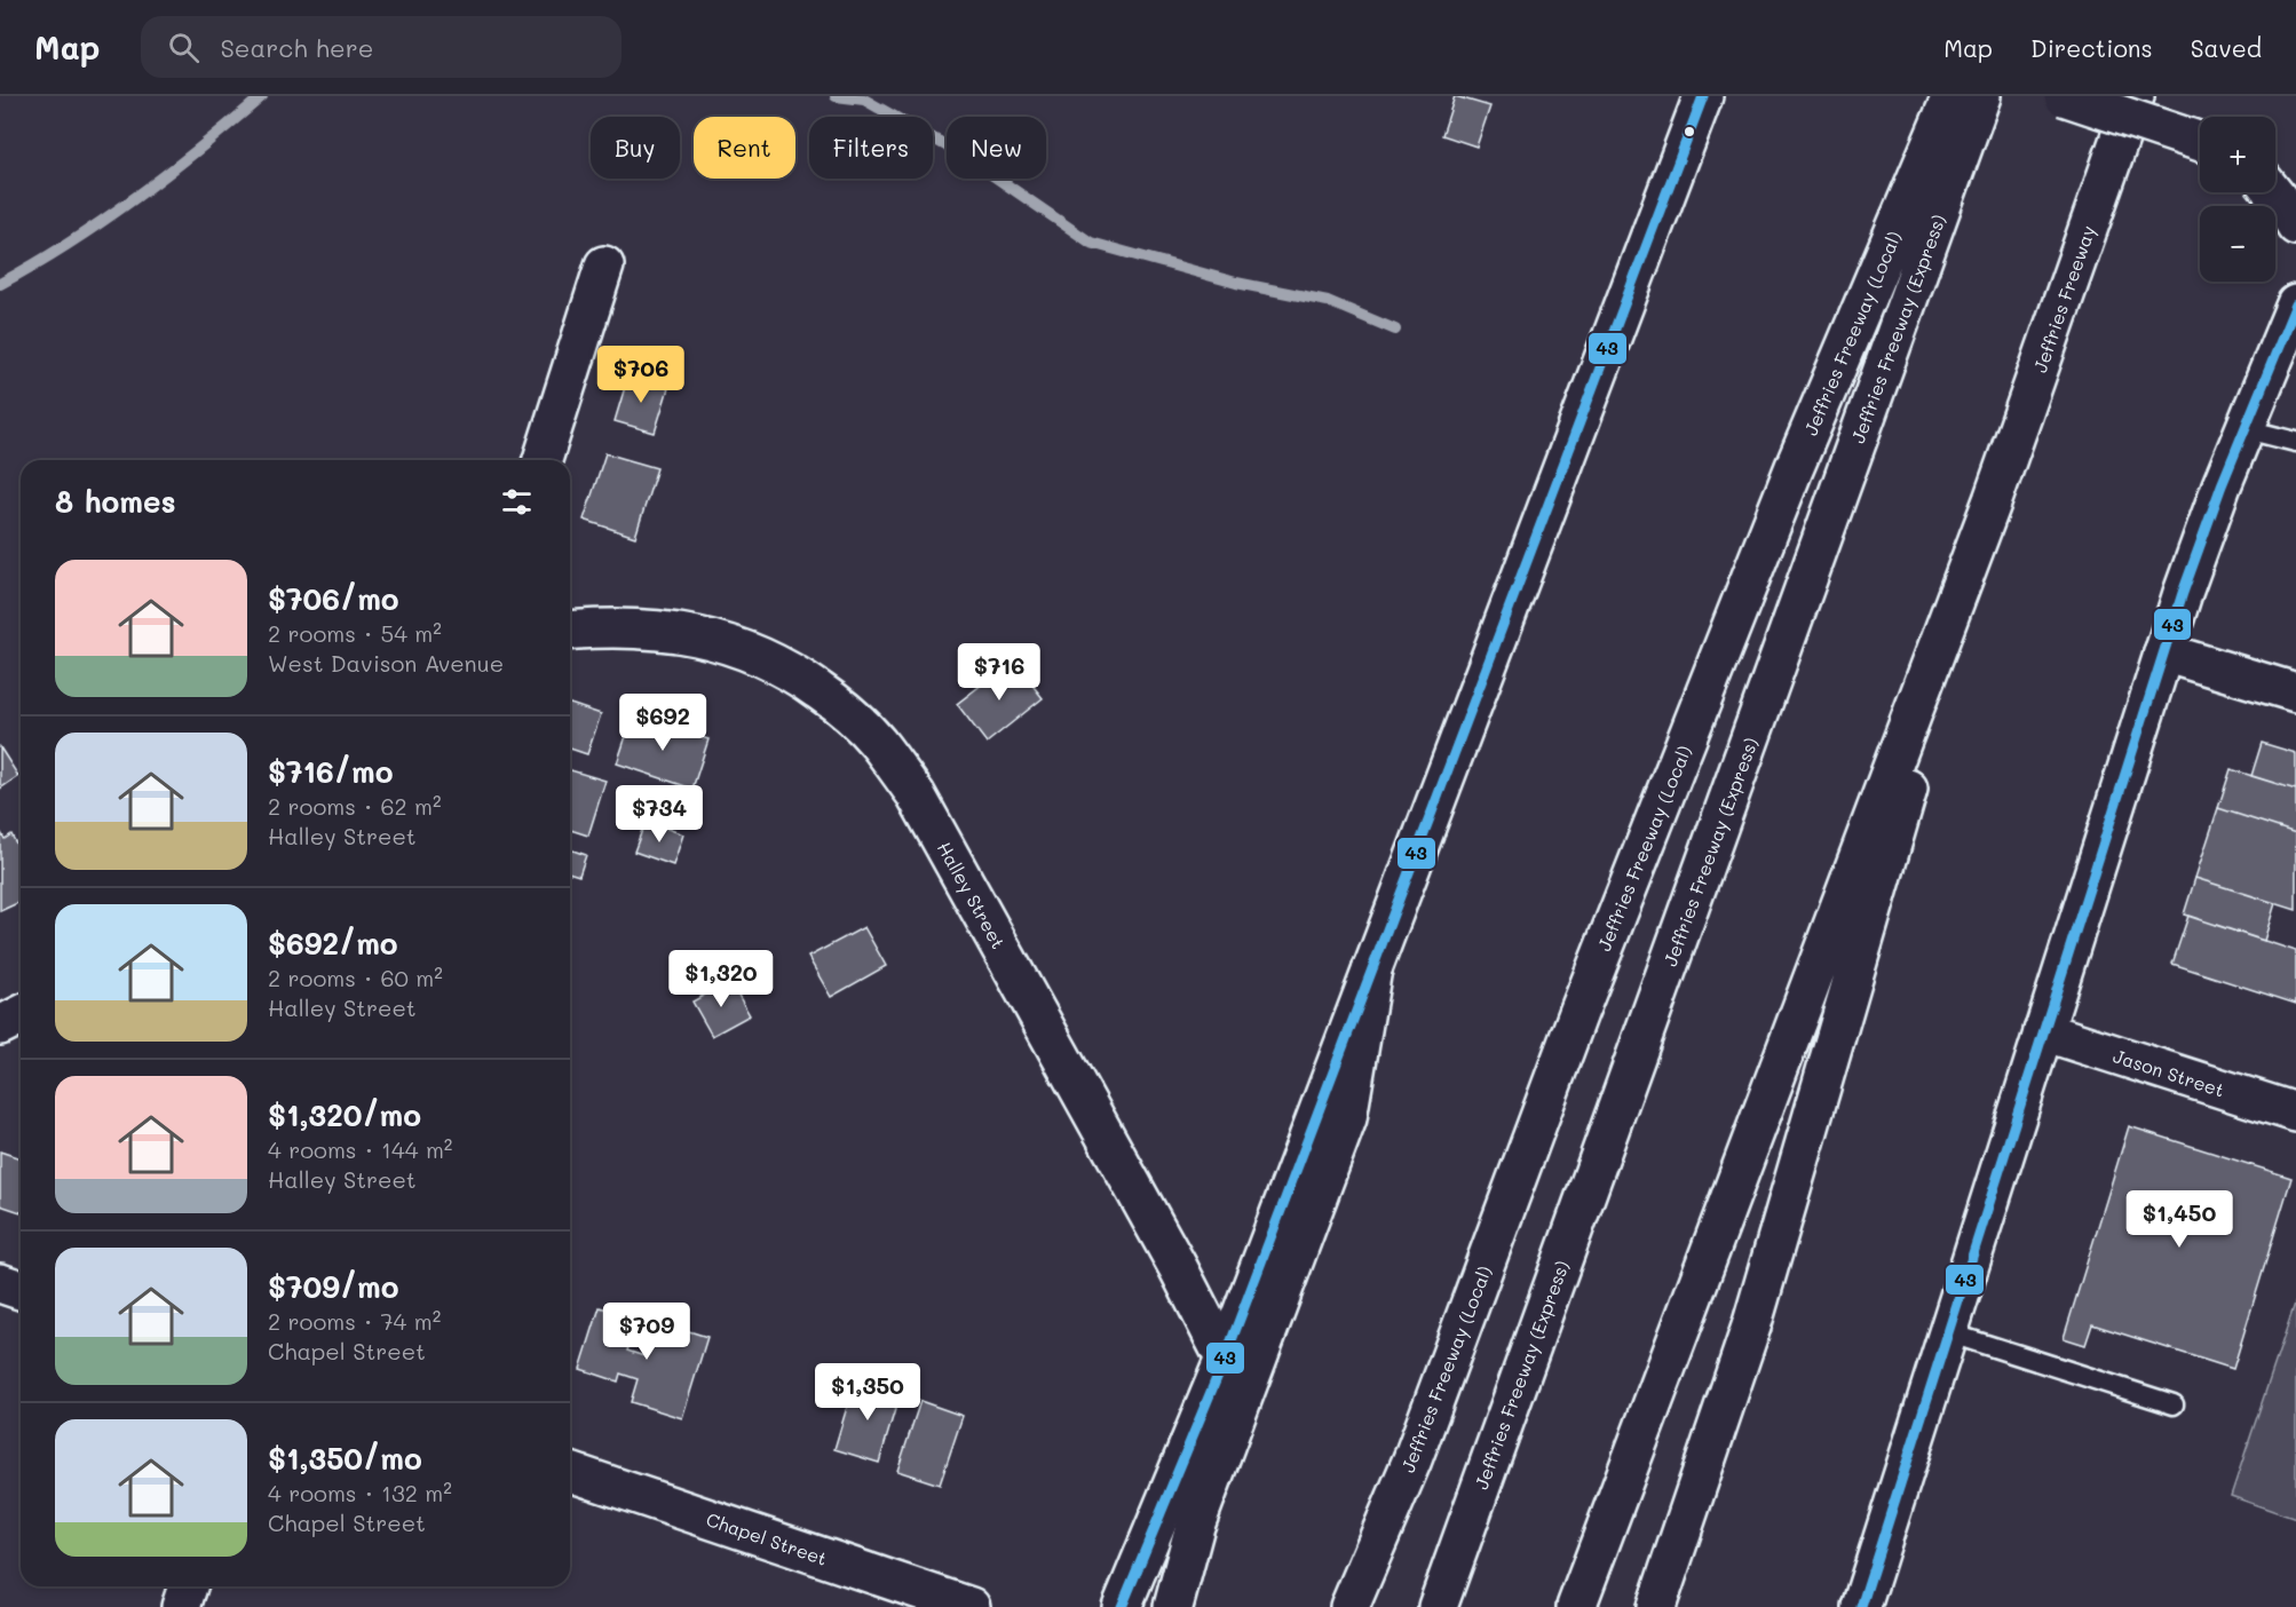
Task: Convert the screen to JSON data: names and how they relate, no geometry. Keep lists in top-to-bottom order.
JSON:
{
  "streets": {
    "main road": [
      "Jeffries Freeway",
      "Jeffries Freeway (Express)",
      "Jeffries Freeway (Local)",
      "Halley Street",
      "Jason Street",
      "Chapel Street"
    ]
  },
  "lines": ["transit line 43"],
  "page": {
    "header": "Map",
    "search": "Search here",
    "nav": ["Map", "Directions", "Saved"],
    "map_buttons": ["+", "−"],
    "chip": [
      "Buy",
      "Rent",
      "Filters",
      "New"
    ],
    "price": [
      "$706",
      "$716",
      "$692",
      "$734",
      "$1,320",
      "$1,450",
      "$709",
      "$1,350"
    ],
    "heading": "8 homes",
    "list": [
      {
        "name": "$706/mo",
        "note": "2 rooms · 54 m² · West Davison Avenue"
      },
      {
        "name": "$716/mo",
        "note": "2 rooms · 62 m² · Halley Street"
      },
      {
        "name": "$692/mo",
        "note": "2 rooms · 60 m² · Halley Street"
      },
      {
        "name": "$1,320/mo",
        "note": "4 rooms · 144 m² · Halley Street"
      },
      {
        "name": "$709/mo",
        "note": "2 rooms · 74 m² · Chapel Street"
      },
      {
        "name": "$1,350/mo",
        "note": "4 rooms · 132 m² · Chapel Street"
      }
    ]
  }
}
